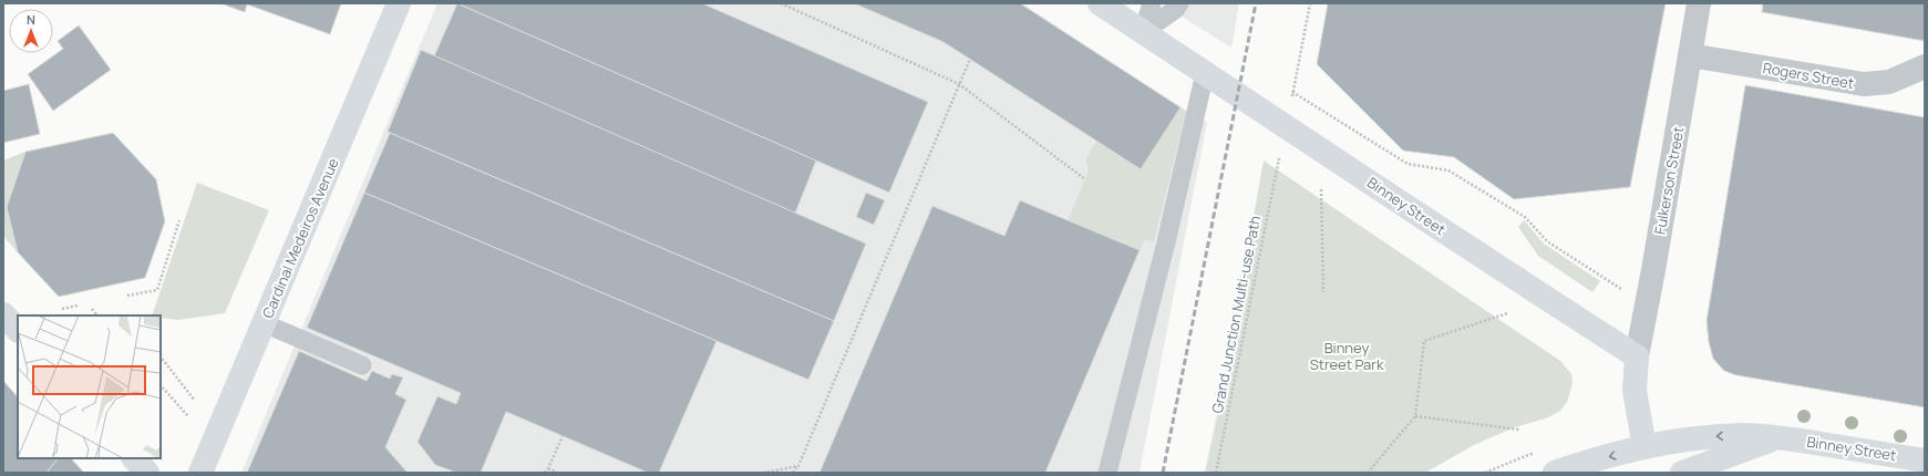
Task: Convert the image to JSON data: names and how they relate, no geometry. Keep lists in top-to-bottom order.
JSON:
{
  "streets": {
    "main road": ["Binney Street", "Cardinal Medeiros Avenue"],
    "street": ["Rogers Street", "Fulkerson Street"],
    "path": ["Grand Junction Multi-use Path"]
  },
  "crossings": [
    ["Rogers Street", "Fulkerson Street"],
    ["Fulkerson Street", "Binney Street"]
  ],
  "parks": ["Binney Street Park"],
  "north": "top"
}
